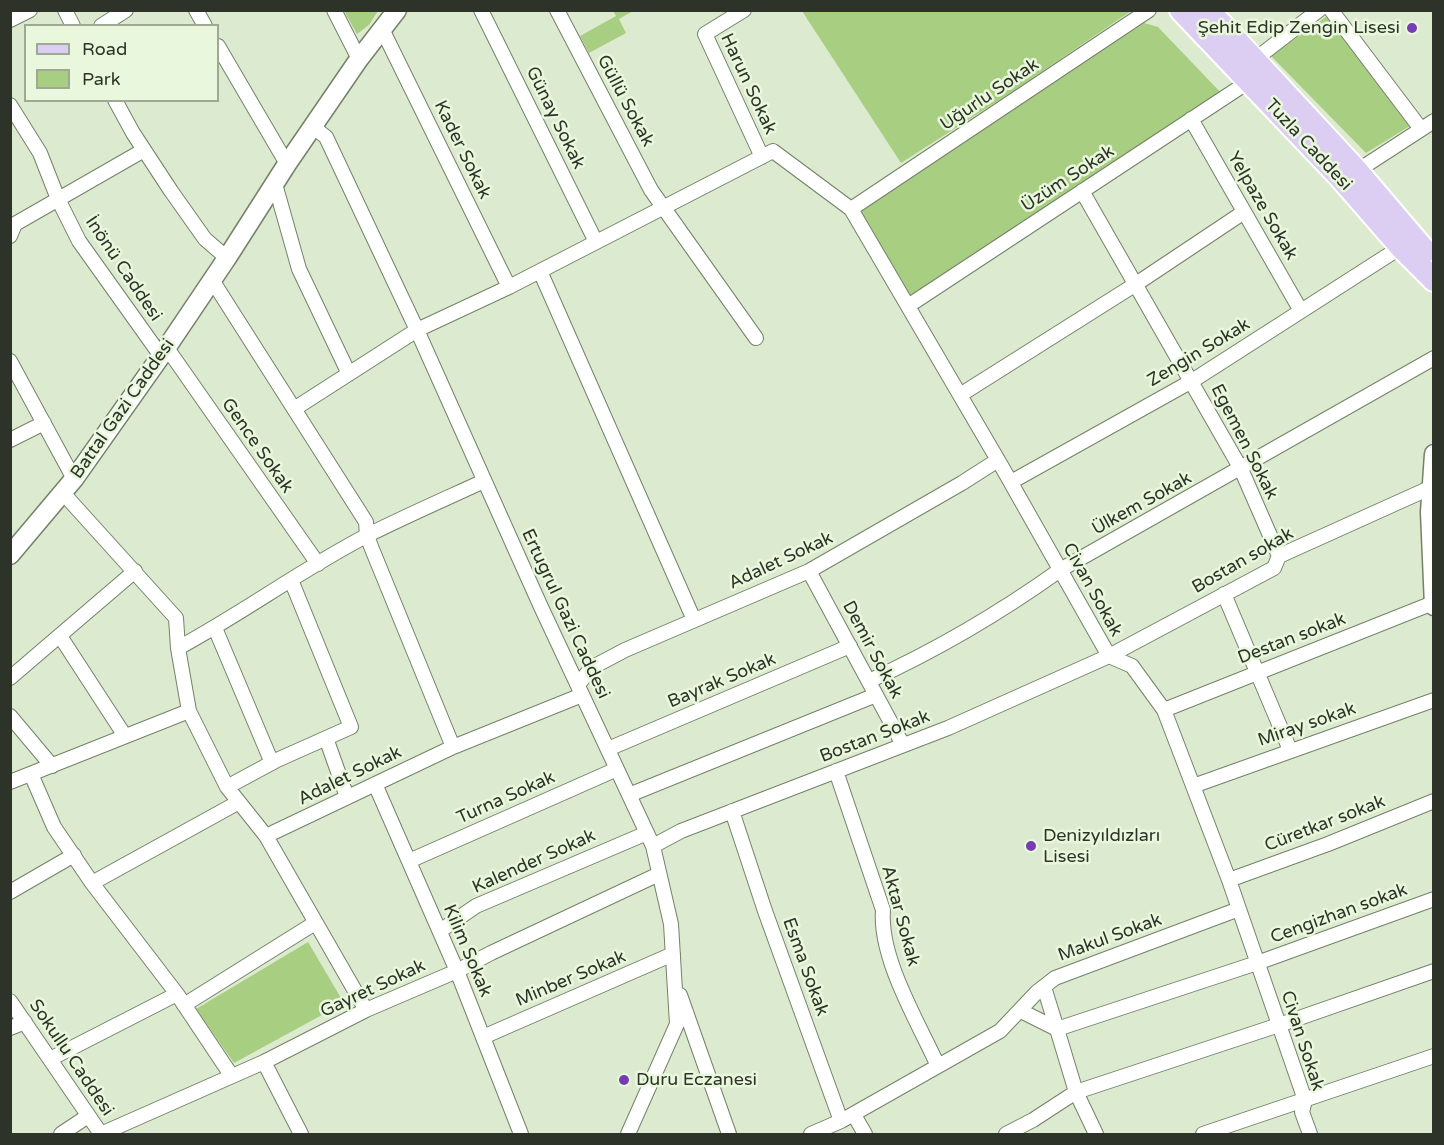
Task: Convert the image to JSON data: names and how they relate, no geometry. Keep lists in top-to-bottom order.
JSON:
{
  "streets": {
    "main road": ["Tuzla Caddesi"],
    "street": [
      "Harun Sokak",
      "Uğurlu Sokak",
      "Güllü Sokak",
      "Günay Sokak",
      "Kader Sokak",
      "Üzüm Sokak",
      "Yelpaze Sokak",
      "İnönü Caddesi",
      "Zengin Sokak",
      "Battal Gazi Caddesi",
      "Egemen Sokak",
      "Gence Sokak",
      "Ülkem Sokak",
      "Adalet Sokak",
      "Bostan sokak",
      "Civan Sokak",
      "Ertugrul Gazi Caddesi",
      "Destan sokak",
      "Demir Sokak",
      "Bayrak Sokak",
      "Miray sokak",
      "Bostan Sokak",
      "Turna Sokak",
      "Cüretkar sokak",
      "Kalender Sokak",
      "Cengizhan sokak",
      "Aktar Sokak",
      "Makul Sokak",
      "Kilim Sokak",
      "Esma Sokak",
      "Minber Sokak",
      "Gayret Sokak",
      "Sokullu Caddesi"
    ]
  },
  "crossings": [
    ["Harun Sokak", "Civan Sokak"],
    ["Uğurlu Sokak", "Civan Sokak"],
    ["Tuzla Caddesi", "Üzüm Sokak"],
    ["Tuzla Caddesi", "Zengin Sokak"],
    ["Kader Sokak", "Battal Gazi Caddesi"],
    ["Üzüm Sokak", "Yelpaze Sokak"],
    ["Üzüm Sokak", "Egemen Sokak"],
    ["Üzüm Sokak", "Civan Sokak"],
    ["Yelpaze Sokak", "Zengin Sokak"],
    ["İnönü Caddesi", "Battal Gazi Caddesi"],
    ["İnönü Caddesi", "Gence Sokak"],
    ["Zengin Sokak", "Egemen Sokak"],
    ["Zengin Sokak", "Civan Sokak"],
    ["Battal Gazi Caddesi", "Gence Sokak"],
    ["Battal Gazi Caddesi", "Ertugrul Gazi Caddesi"],
    ["Egemen Sokak", "Ülkem Sokak"],
    ["Egemen Sokak", "Bostan sokak"],
    ["Ülkem Sokak", "Civan Sokak"],
    ["Ülkem Sokak", "Demir Sokak"],
    ["Adalet Sokak", "Civan Sokak"],
    ["Adalet Sokak", "Ertugrul Gazi Caddesi"],
    ["Adalet Sokak", "Demir Sokak"],
    ["Adalet Sokak", "Kilim Sokak"],
    ["Bostan sokak", "Civan Sokak"],
    ["Bostan sokak", "Bostan Sokak"],
    ["Civan Sokak", "Destan sokak"],
    ["Civan Sokak", "Miray sokak"],
    ["Civan Sokak", "Bostan Sokak"],
    ["Civan Sokak", "Cüretkar sokak"],
    ["Civan Sokak", "Cengizhan sokak"],
    ["Civan Sokak", "Makul Sokak"],
    ["Ertugrul Gazi Caddesi", "Bayrak Sokak"],
    ["Ertugrul Gazi Caddesi", "Bostan Sokak"],
    ["Ertugrul Gazi Caddesi", "Turna Sokak"],
    ["Ertugrul Gazi Caddesi", "Kalender Sokak"],
    ["Ertugrul Gazi Caddesi", "Minber Sokak"],
    ["Ertugrul Gazi Caddesi", "Gayret Sokak"],
    ["Demir Sokak", "Bayrak Sokak"],
    ["Demir Sokak", "Bostan Sokak"],
    ["Bostan Sokak", "Aktar Sokak"],
    ["Bostan Sokak", "Esma Sokak"],
    ["Turna Sokak", "Kilim Sokak"],
    ["Kalender Sokak", "Kilim Sokak"],
    ["Aktar Sokak", "Makul Sokak"],
    ["Kilim Sokak", "Minber Sokak"],
    ["Kilim Sokak", "Gayret Sokak"],
    ["Gayret Sokak", "Sokullu Caddesi"]
  ],
  "places": ["Şehit Edip Zengin Lisesi", "Denizyıldızları Lisesi", "Duru Eczanesi"],
  "legend": ["Road", "Park"]
}
